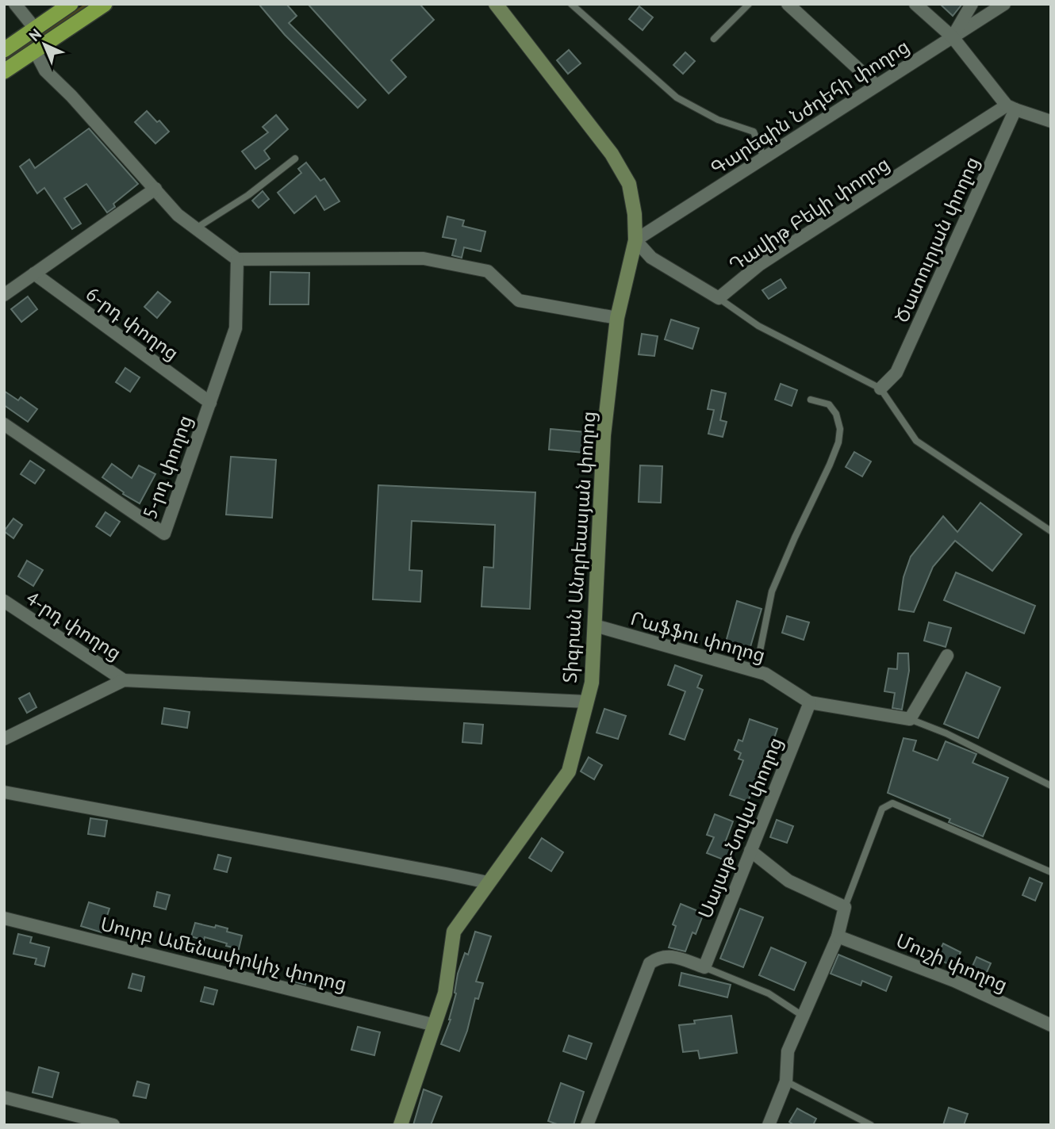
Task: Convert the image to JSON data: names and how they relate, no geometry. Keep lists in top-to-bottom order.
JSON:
{
  "streets": {
    "main road": ["Տիգրան Անդրեասյան փողոց"],
    "street": [
      "Գարեգին Նժդեհի փողոց",
      "Դավիթ Բեկի փողոց",
      "Ծատուրյան փողոց",
      "6-րդ փողոց",
      "5-րդ փողոց",
      "4-րդ փողոց",
      "Րաֆֆու փողոց",
      "Սայաթ-Նովա փողոց",
      "Սուրբ Ամենափրկիչ փողոց",
      "Մուշի փողոց"
    ]
  },
  "crossings": [
    ["Գարեգին Նժդեհի փողոց", "Տիգրան Անդրեասյան փողոց"],
    ["Դավիթ Բեկի փողոց", "Ծատուրյան փողոց"],
    ["6-րդ փողոց", "5-րդ փողոց"],
    ["Տիգրան Անդրեասյան փողոց", "Րաֆֆու փողոց"],
    ["Տիգրան Անդրեասյան փողոց", "Սուրբ Ամենափրկիչ փողոց"],
    ["Րաֆֆու փողոց", "Սայաթ-Նովա փողոց"]
  ],
  "north": "top left"
}
